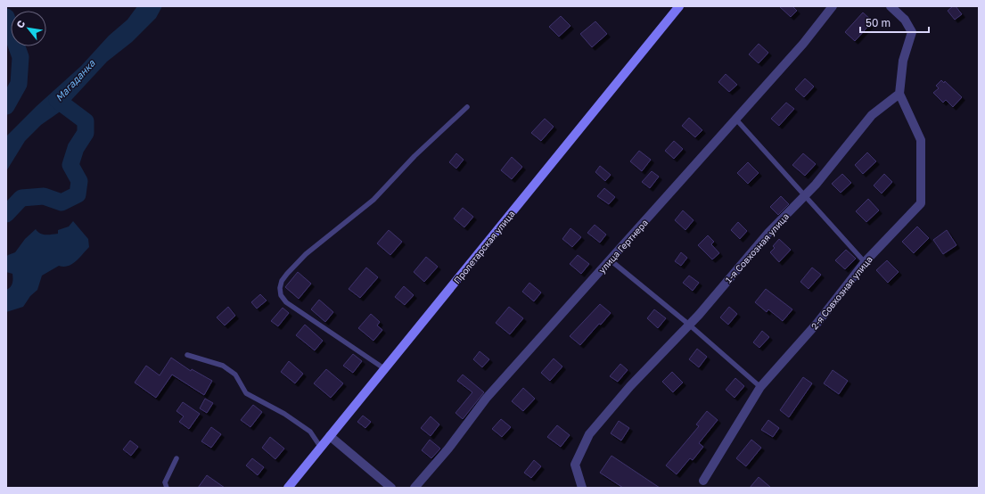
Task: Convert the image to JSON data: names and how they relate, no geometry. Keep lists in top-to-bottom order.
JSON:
{
  "streets": {
    "main road": ["Пролетарская улица"],
    "street": ["улица Гертнера", "1-я Совхозная улица", "2-я Совхозная улица"]
  },
  "crossings": [
    ["1-я Совхозная улица", "2-я Совхозная улица"]
  ],
  "water": ["Магаданка"],
  "scale_bar": "50 m",
  "north": "top left"
}
